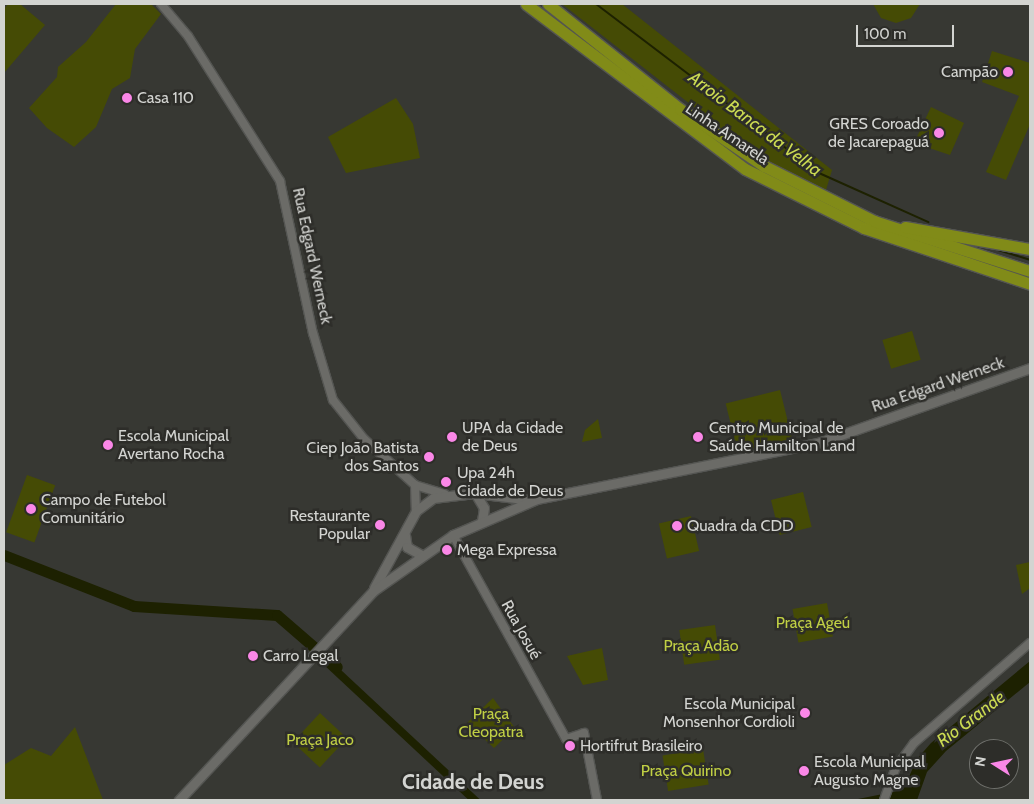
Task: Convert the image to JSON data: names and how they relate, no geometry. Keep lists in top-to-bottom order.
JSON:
{
  "streets": {
    "highway": ["Linha Amarela"],
    "main road": ["Rua Edgard Werneck"],
    "street": ["Rua Josué"]
  },
  "districts": ["Cidade de Deus"],
  "water": ["Arroio Banca da Velha", "Rio Grande"],
  "parks": [
    "Praça Ageú",
    "Praça Adão",
    "Praça Cleopatra",
    "Praça Jaco",
    "Praça Quirino"
  ],
  "places": [
    "Campão",
    "Casa 110",
    "GRES Coroado de Jacarepaguá",
    "UPA da Cidade de Deus",
    "Centro Municipal de Saúde Hamilton Land",
    "Escola Municipal Avertano Rocha",
    "Ciep João Batista dos Santos",
    "Upa 24h Cidade de Deus",
    "Campo de Futebol Comunitário",
    "Restaurante Popular",
    "Quadra da CDD",
    "Mega Expressa",
    "Carro Legal",
    "Escola Municipal Monsenhor Cordioli",
    "Hortifrut Brasileiro",
    "Escola Municipal Augusto Magne"
  ],
  "scale_bar": "100 m",
  "north": "left"
}
